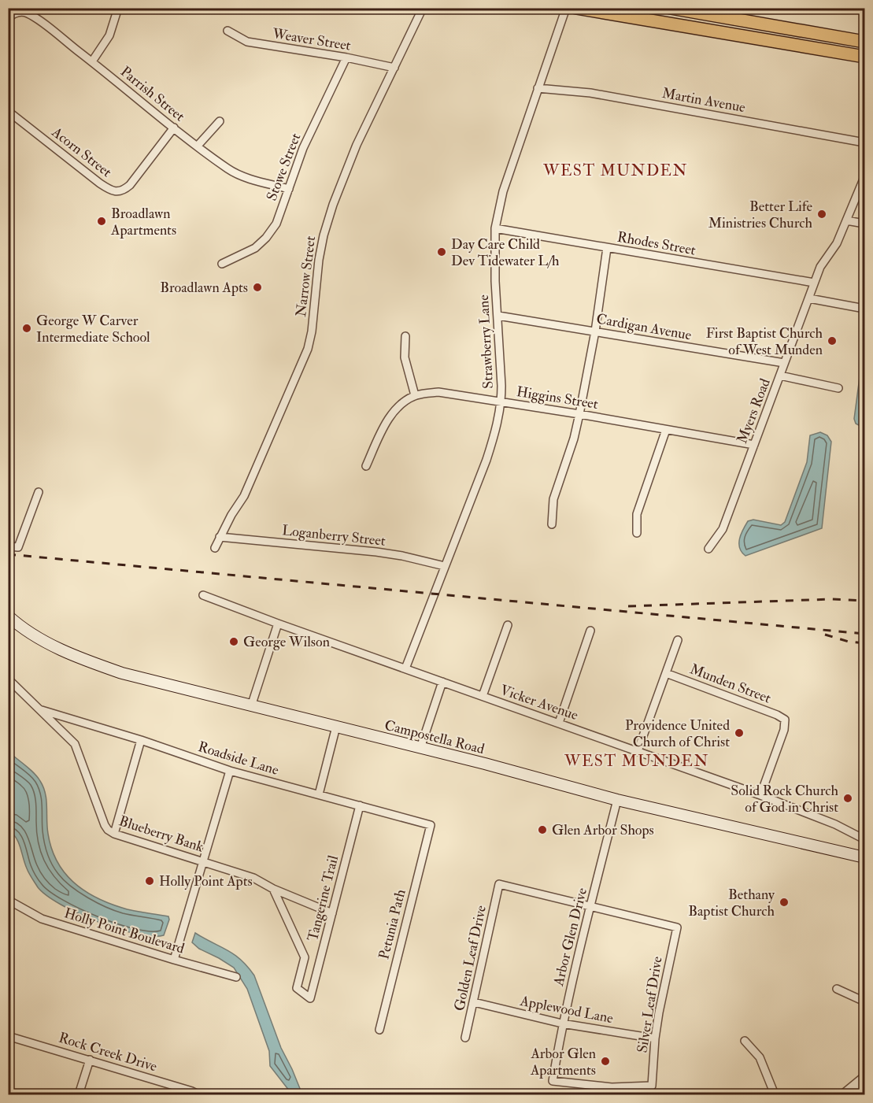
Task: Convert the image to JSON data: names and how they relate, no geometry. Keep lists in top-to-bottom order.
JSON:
{
  "streets": {
    "main road": ["Campostella Road"],
    "street": [
      "Weaver Street",
      "Parrish Street",
      "Martin Avenue",
      "Acorn Street",
      "Stowe Street",
      "Rhodes Street",
      "Narrow Street",
      "Cardigan Avenue",
      "Strawberry Lane",
      "Higgins Street",
      "Myers Road",
      "Loganberry Street",
      "Munden Street",
      "Vicker Avenue",
      "Roadside Lane",
      "Blueberry Bank",
      "Tangerine Trail",
      "Petunia Path",
      "Holly Point Boulevard",
      "Arbor Glen Drive",
      "Golden Leaf Drive",
      "Silver Leaf Drive",
      "Applewood Lane",
      "Rock Creek Drive"
    ]
  },
  "crossings": [
    ["Weaver Street", "Stowe Street"],
    ["Weaver Street", "Narrow Street"],
    ["Parrish Street", "Acorn Street"],
    ["Parrish Street", "Stowe Street"],
    ["Martin Avenue", "Strawberry Lane"],
    ["Rhodes Street", "Strawberry Lane"],
    ["Rhodes Street", "Myers Road"],
    ["Narrow Street", "Loganberry Street"],
    ["Cardigan Avenue", "Strawberry Lane"],
    ["Cardigan Avenue", "Myers Road"],
    ["Strawberry Lane", "Higgins Street"],
    ["Strawberry Lane", "Loganberry Street"],
    ["Strawberry Lane", "Vicker Avenue"],
    ["Higgins Street", "Myers Road"],
    ["Munden Street", "Vicker Avenue"],
    ["Campostella Road", "Arbor Glen Drive"],
    ["Roadside Lane", "Blueberry Bank"],
    ["Roadside Lane", "Tangerine Trail"],
    ["Roadside Lane", "Petunia Path"],
    ["Blueberry Bank", "Tangerine Trail"],
    ["Arbor Glen Drive", "Golden Leaf Drive"],
    ["Arbor Glen Drive", "Silver Leaf Drive"],
    ["Arbor Glen Drive", "Applewood Lane"],
    ["Golden Leaf Drive", "Silver Leaf Drive"],
    ["Golden Leaf Drive", "Applewood Lane"],
    ["Silver Leaf Drive", "Applewood Lane"]
  ],
  "districts": ["WEST MUNDEN", "WEST MUNDEN"],
  "places": [
    "Better Life Ministries Church",
    "Broadlawn Apartments",
    "Day Care Child Dev Tidewater L/h",
    "Broadlawn Apts",
    "George W Carver Intermediate School",
    "First Baptist Church of West Munden",
    "George Wilson",
    "Providence United Church of Christ",
    "Solid Rock Church of God in Christ",
    "Glen Arbor Shops",
    "Holly Point Apts",
    "Bethany Baptist Church",
    "Arbor Glen Apartments"
  ]
}
